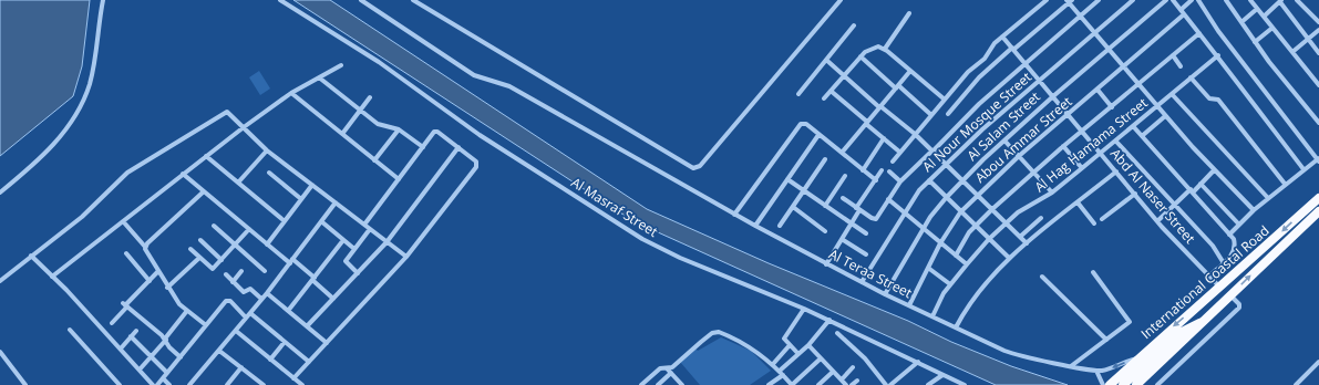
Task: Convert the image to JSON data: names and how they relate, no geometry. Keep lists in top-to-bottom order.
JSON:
{
  "streets": {
    "highway": ["International Coastal Road"],
    "street": [
      "Al Nour Mosque Street",
      "Al Salam Street",
      "Abou Ammar Street",
      "Al Hag Hamama Street",
      "Abd Al Naser Street",
      "Al Masraf Street",
      "Al Teraa Street"
    ]
  },
  "crossings": [
    ["Al Nour Mosque Street", "Abd Al Naser Street"],
    ["Al Nour Mosque Street", "Al Teraa Street"],
    ["Al Salam Street", "Abd Al Naser Street"],
    ["Al Salam Street", "Al Teraa Street"],
    ["Abou Ammar Street", "Abd Al Naser Street"],
    ["Abou Ammar Street", "Al Teraa Street"],
    ["Al Hag Hamama Street", "Abd Al Naser Street"],
    ["Al Hag Hamama Street", "Al Teraa Street"],
    ["Abd Al Naser Street", "International Coastal Road"],
    ["Al Teraa Street", "International Coastal Road"]
  ]
}
